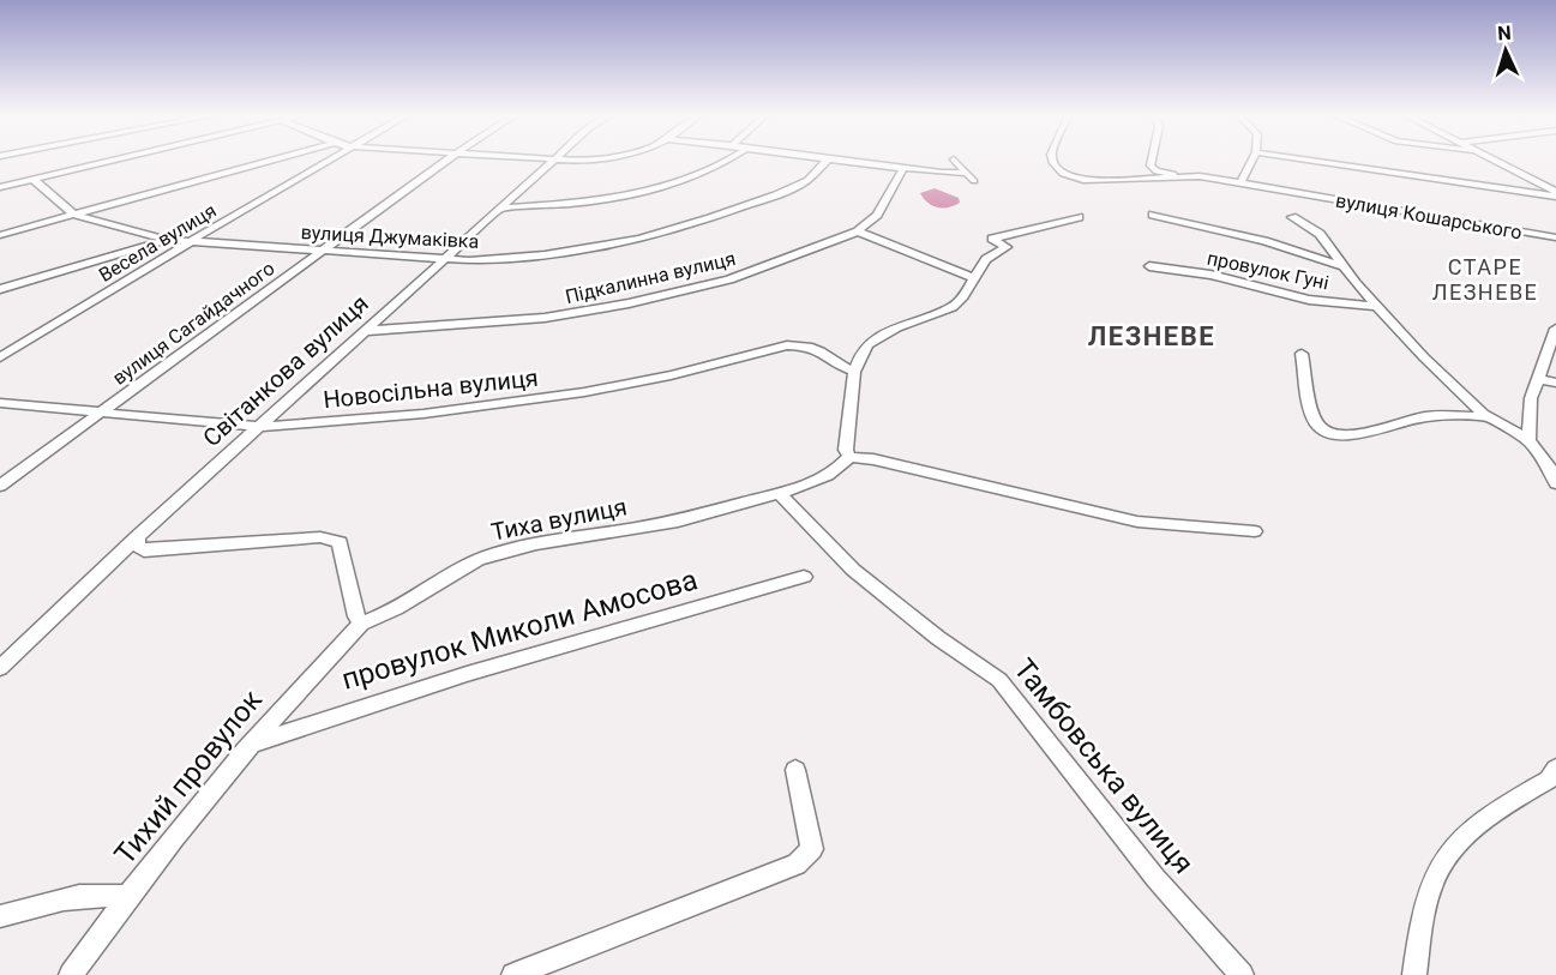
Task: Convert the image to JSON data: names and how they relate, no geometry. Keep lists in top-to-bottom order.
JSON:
{
  "streets": {
    "street": [
      "вулиця Кошарського",
      "вулиця Джумаківка",
      "Весела вулиця",
      "провулок Гуні",
      "Підкалинна вулиця",
      "вулиця Сагайдачного",
      "Світанкова вулиця",
      "Новосільна вулиця",
      "Тиха вулиця",
      "провулок Миколи Амосова",
      "Тамбовська вулиця",
      "Тихий провулок"
    ]
  },
  "crossings": [
    ["вулиця Джумаківка", "Весела вулиця"],
    ["вулиця Джумаківка", "вулиця Сагайдачного"],
    ["вулиця Джумаківка", "Світанкова вулиця"],
    ["Підкалинна вулиця", "Світанкова вулиця"],
    ["вулиця Сагайдачного", "Новосільна вулиця"],
    ["Світанкова вулиця", "Новосільна вулиця"],
    ["Тиха вулиця", "Тамбовська вулиця"],
    ["Тиха вулиця", "Тихий провулок"],
    ["провулок Миколи Амосова", "Тихий провулок"]
  ],
  "districts": ["СТАРЕ ЛЕЗНЕВЕ", "ЛЕЗНЕВЕ"],
  "north": "top"
}
